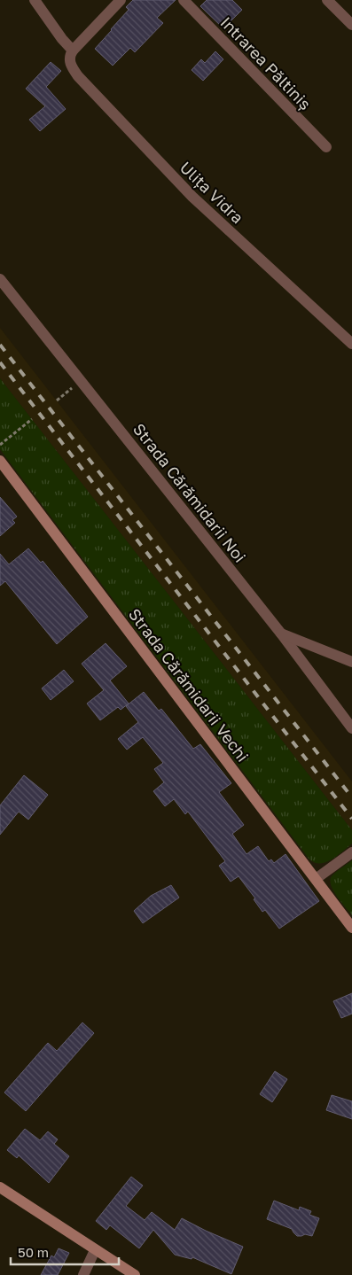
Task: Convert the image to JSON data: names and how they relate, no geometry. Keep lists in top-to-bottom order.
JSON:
{
  "streets": {
    "street": [
      "Intrarea Păltiniș",
      "Ulița Vidra",
      "Strada Cărămidarii Noi",
      "Strada Cărămidarii Vechi"
    ]
  },
  "scale_bar": "50 m"
}
